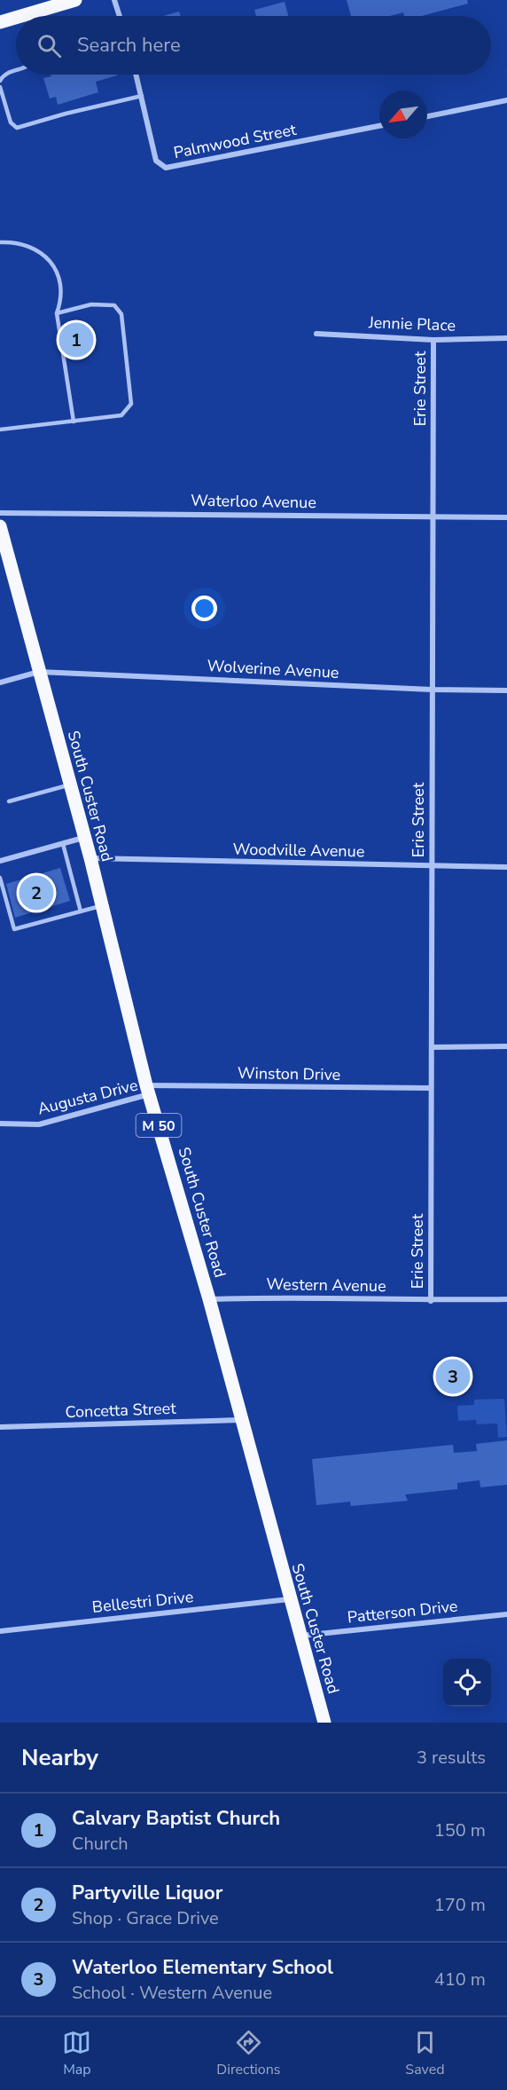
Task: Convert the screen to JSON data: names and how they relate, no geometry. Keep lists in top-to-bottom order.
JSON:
{
  "streets": {
    "main road": ["South Custer Road", "M 50"],
    "street": [
      "Palmwood Street",
      "Jennie Place",
      "Erie Street",
      "Waterloo Avenue",
      "Wolverine Avenue",
      "Woodville Avenue",
      "Winston Drive",
      "Augusta Drive",
      "Western Avenue",
      "Concetta Street",
      "Bellestri Drive",
      "Patterson Drive"
    ]
  },
  "crossings": [
    ["Jennie Place", "Erie Street"],
    ["Erie Street", "Waterloo Avenue"],
    ["Erie Street", "Wolverine Avenue"],
    ["Erie Street", "Woodville Avenue"],
    ["Erie Street", "Winston Drive"],
    ["Erie Street", "Western Avenue"],
    ["Wolverine Avenue", "South Custer Road"],
    ["South Custer Road", "Woodville Avenue"],
    ["South Custer Road", "Winston Drive"],
    ["South Custer Road", "Augusta Drive"],
    ["South Custer Road", "Western Avenue"],
    ["South Custer Road", "Concetta Street"],
    ["South Custer Road", "Bellestri Drive"],
    ["South Custer Road", "Patterson Drive"],
    ["Winston Drive", "Augusta Drive"]
  ],
  "north": "bottom left",
  "page": {
    "search": "Search here",
    "pins": ["1", "2", "3"],
    "heading": ["Nearby", "3 results"],
    "list": [
      {
        "mark": "1",
        "name": "Calvary Baptist Church",
        "note": "Church",
        "value": "150 m"
      },
      {
        "mark": "2",
        "name": "Partyville Liquor",
        "note": "Shop · Grace Drive",
        "value": "170 m"
      },
      {
        "mark": "3",
        "name": "Waterloo Elementary School",
        "note": "School · Western Avenue",
        "value": "410 m"
      }
    ],
    "nav": ["Map", "Directions", "Saved"]
  }
}
